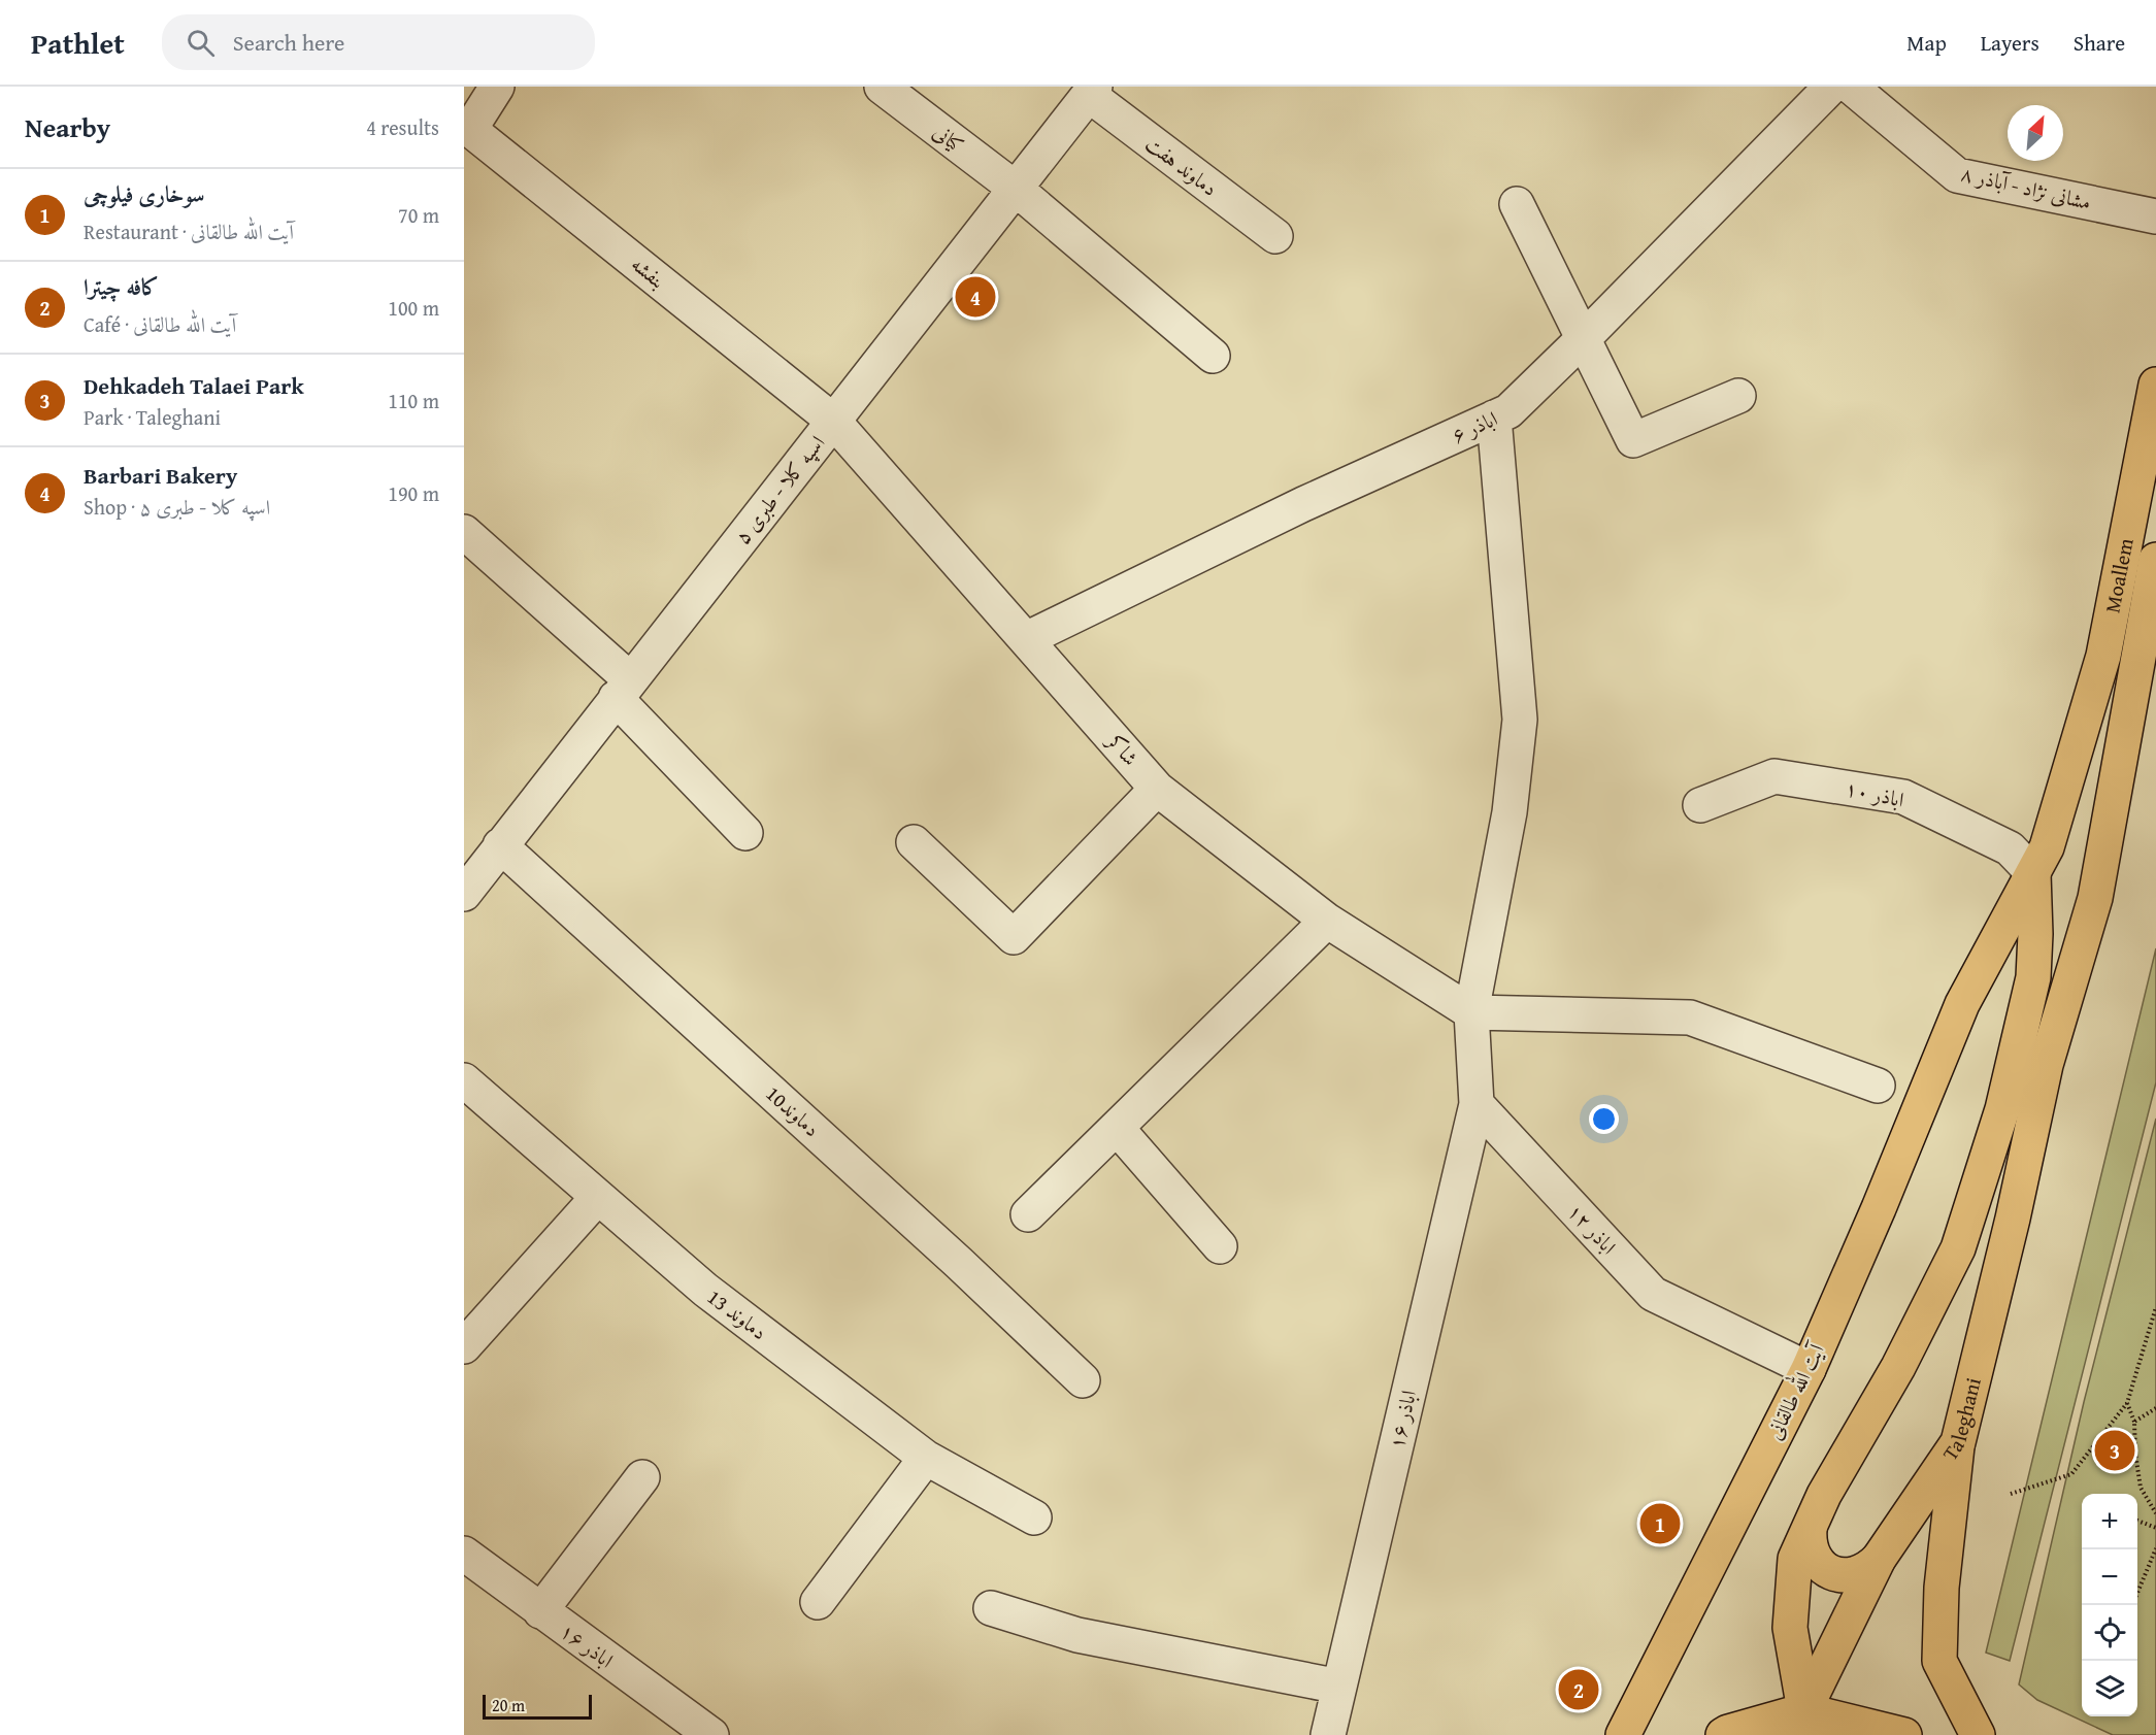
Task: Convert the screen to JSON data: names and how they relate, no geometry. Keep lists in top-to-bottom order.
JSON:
{
  "streets": {
    "main road": ["Moallem", "آیت الله طالقانی", "Taleghani"],
    "street": [
      "کیانی",
      "دماوند هفت",
      "مشانی نژاد - آباذر ۸",
      "بنفشه",
      "اباذر ۶",
      "اسپه کلا - طبری ۵",
      "شاکر",
      "اباذر ۱۰",
      "دماوند10",
      "اباذر ۱۲",
      "دماوند 13",
      "اباذر ۱۶"
    ]
  },
  "crossings": [
    ["کیانی", "اسپه کلا - طبری ۵"],
    ["دماوند هفت", "اسپه کلا - طبری ۵"],
    ["بنفشه", "اسپه کلا - طبری ۵"],
    ["بنفشه", "شاکر"],
    ["اباذر ۶", "شاکر"],
    ["اسپه کلا - طبری ۵", "شاکر"],
    ["اسپه کلا - طبری ۵", "دماوند10"],
    ["Moallem", "اباذر ۱۰"],
    ["Moallem", "آیت الله طالقانی"],
    ["اباذر ۱۰", "آیت الله طالقانی"],
    ["اباذر ۱۲", "آیت الله طالقانی"],
    ["اباذر ۱۲", "اباذر ۱۶"]
  ],
  "scale_bar": "20 m",
  "north": "top right",
  "page": {
    "header": "Pathlet",
    "search": "Search here",
    "nav": ["Map", "Layers", "Share"],
    "heading": ["Nearby", "4 results"],
    "list": [
      {
        "mark": "1",
        "name": "سوخاری فیلوچی",
        "note": "Restaurant · آیت الله طالقانی",
        "value": "70 m"
      },
      {
        "mark": "2",
        "name": "کافه چیترا",
        "note": "Café · آیت الله طالقانی",
        "value": "100 m"
      },
      {
        "mark": "3",
        "name": "Dehkadeh Talaei Park",
        "note": "Park · Taleghani",
        "value": "110 m"
      },
      {
        "mark": "4",
        "name": "Barbari Bakery",
        "note": "Shop · اسپه کلا - طبری ۵",
        "value": "190 m"
      }
    ],
    "pins": [
      "4",
      "3",
      "1",
      "2"
    ],
    "map_buttons": ["+", "−"],
    "scale": "20 m"
  }
}
